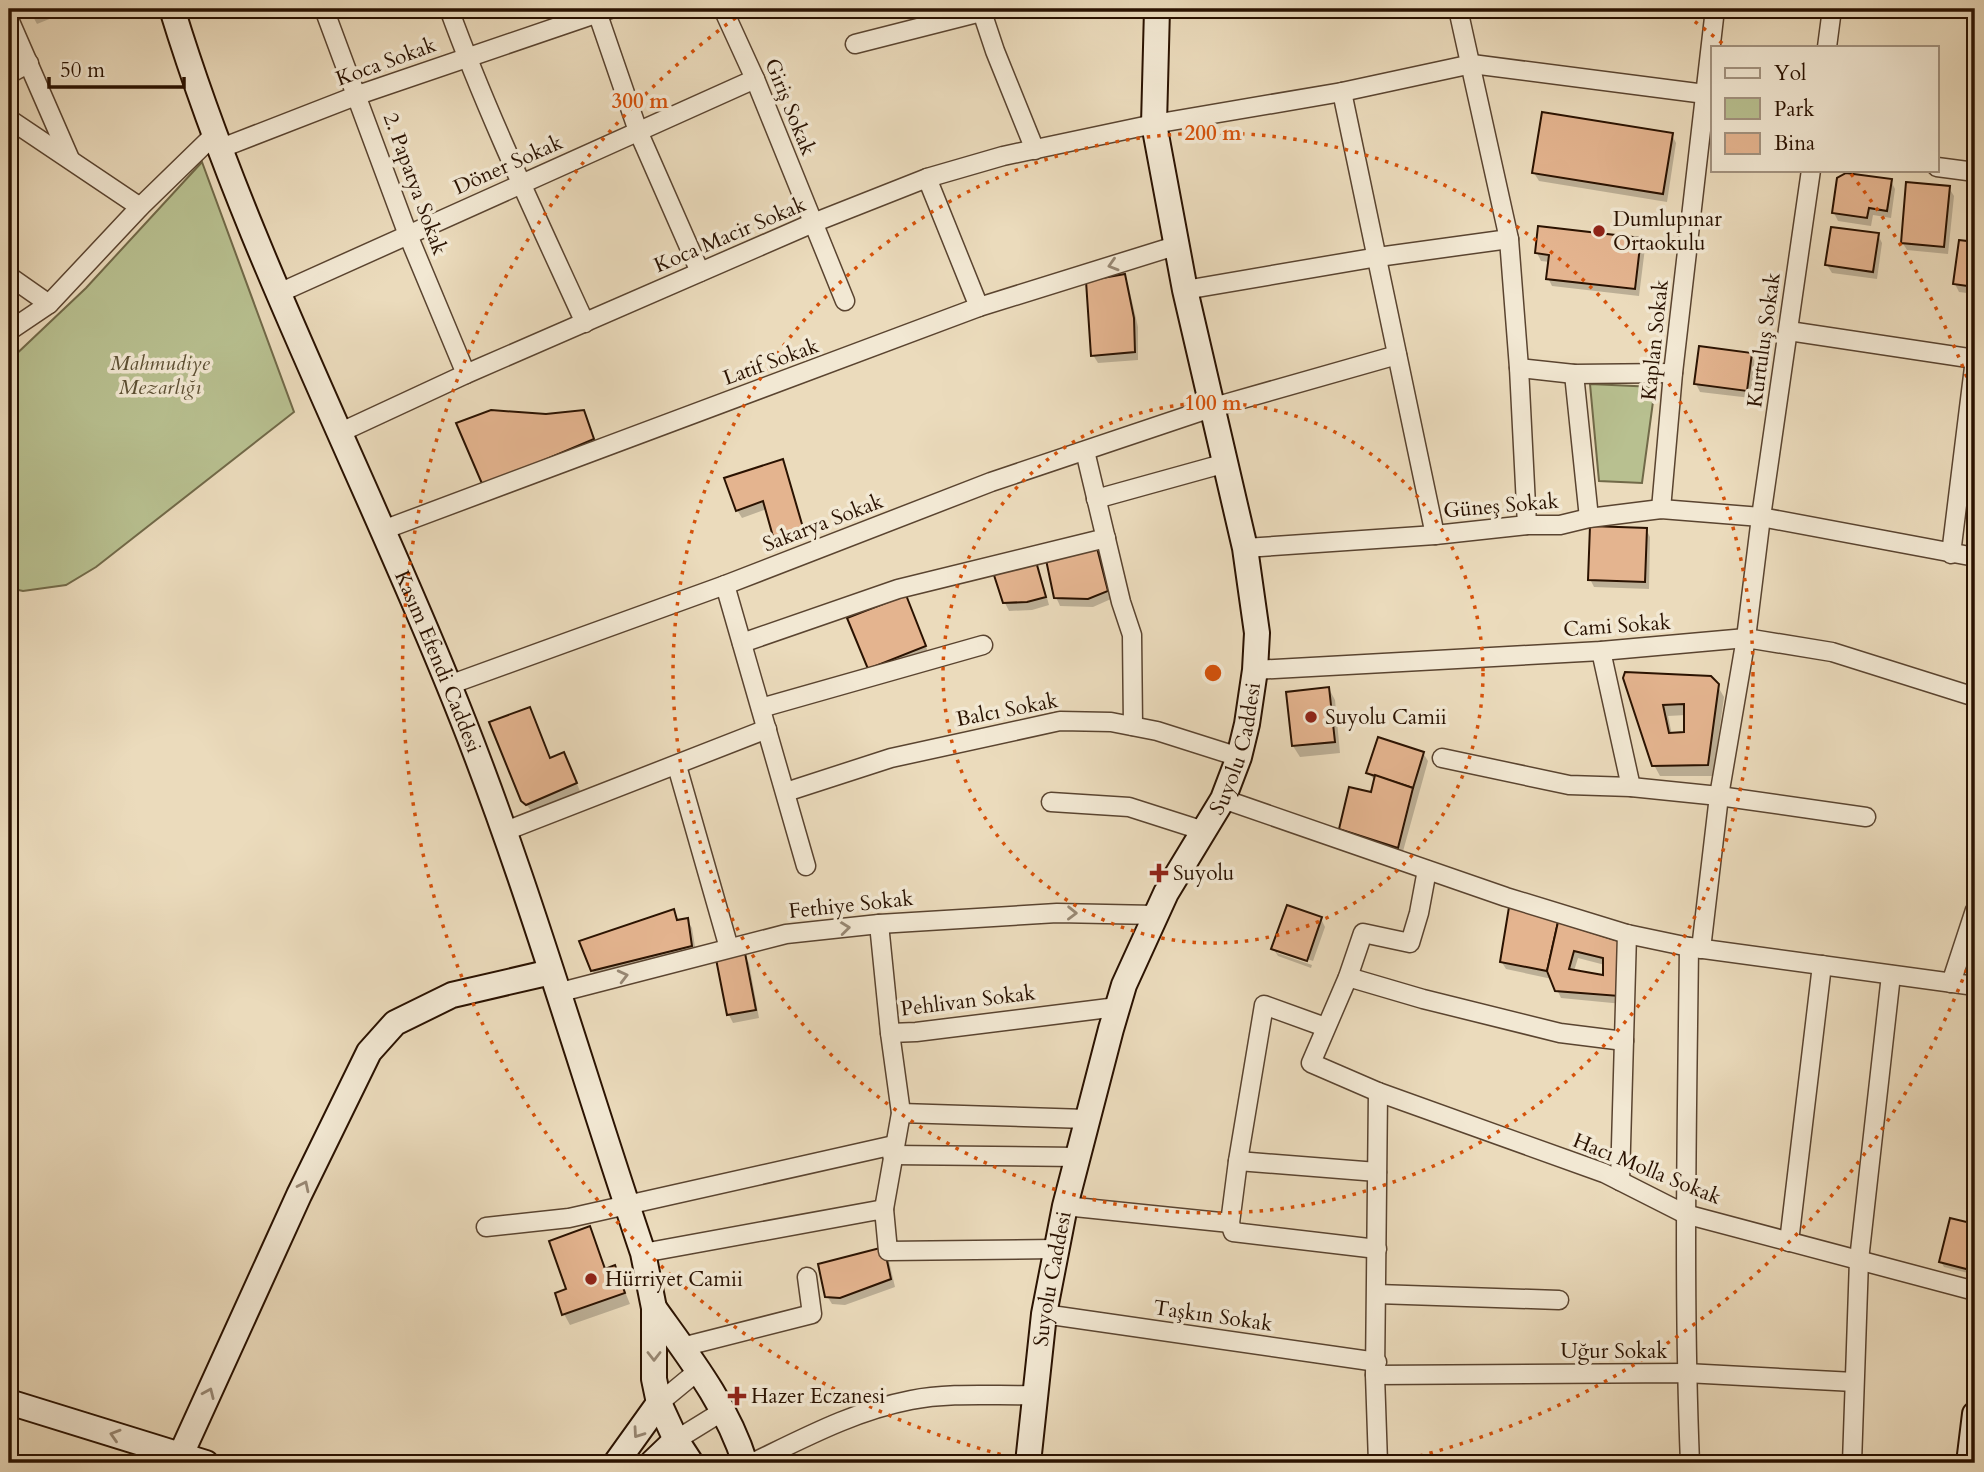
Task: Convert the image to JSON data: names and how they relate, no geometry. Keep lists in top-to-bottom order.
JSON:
{
  "streets": {
    "street": [
      "Koca Sokak",
      "Giriş Sokak",
      "Döner Sokak",
      "2. Papatya Sokak",
      "Koca Macir Sokak",
      "Kaplan Sokak",
      "Kurtuluş Sokak",
      "Latif Sokak",
      "Güneş Sokak",
      "Sakarya Sokak",
      "Cami Sokak",
      "Kasım Efendi Caddesi",
      "Balcı Sokak",
      "Suyolu Caddesi",
      "Fethiye Sokak",
      "Pehlivan Sokak",
      "Hacı Molla Sokak",
      "Taşkın Sokak",
      "Uğur Sokak"
    ]
  },
  "crossings": [
    ["Koca Sokak", "2. Papatya Sokak"],
    ["Koca Sokak", "Kasım Efendi Caddesi"],
    ["Giriş Sokak", "Döner Sokak"],
    ["Giriş Sokak", "Koca Macir Sokak"],
    ["Döner Sokak", "2. Papatya Sokak"],
    ["Döner Sokak", "Kasım Efendi Caddesi"],
    ["2. Papatya Sokak", "Koca Macir Sokak"],
    ["Koca Macir Sokak", "Kaplan Sokak"],
    ["Koca Macir Sokak", "Kasım Efendi Caddesi"],
    ["Koca Macir Sokak", "Suyolu Caddesi"],
    ["Kaplan Sokak", "Güneş Sokak"],
    ["Kurtuluş Sokak", "Güneş Sokak"],
    ["Kurtuluş Sokak", "Cami Sokak"],
    ["Kurtuluş Sokak", "Hacı Molla Sokak"],
    ["Kurtuluş Sokak", "Uğur Sokak"],
    ["Latif Sokak", "Kasım Efendi Caddesi"],
    ["Latif Sokak", "Suyolu Caddesi"],
    ["Güneş Sokak", "Suyolu Caddesi"],
    ["Sakarya Sokak", "Kasım Efendi Caddesi"],
    ["Sakarya Sokak", "Suyolu Caddesi"],
    ["Cami Sokak", "Suyolu Caddesi"],
    ["Kasım Efendi Caddesi", "Fethiye Sokak"],
    ["Balcı Sokak", "Suyolu Caddesi"],
    ["Suyolu Caddesi", "Fethiye Sokak"],
    ["Suyolu Caddesi", "Pehlivan Sokak"],
    ["Suyolu Caddesi", "Taşkın Sokak"],
    ["Fethiye Sokak", "Pehlivan Sokak"],
    ["Taşkın Sokak", "Uğur Sokak"]
  ],
  "one_way": ["Fethiye Sokak"],
  "parks": ["Mahmudiye Mezarlığı"],
  "places": {
    "other": ["Dumlupınar Ortaokulu", "Suyolu Camii", "Hürriyet Camii"],
    "health": ["Suyolu", "Hazer Eczanesi"]
  },
  "legend": ["Yol", "Park", "Bina"],
  "scale_bar": "50 m",
  "rings": ["300 m", "200 m", "100 m"]
}
